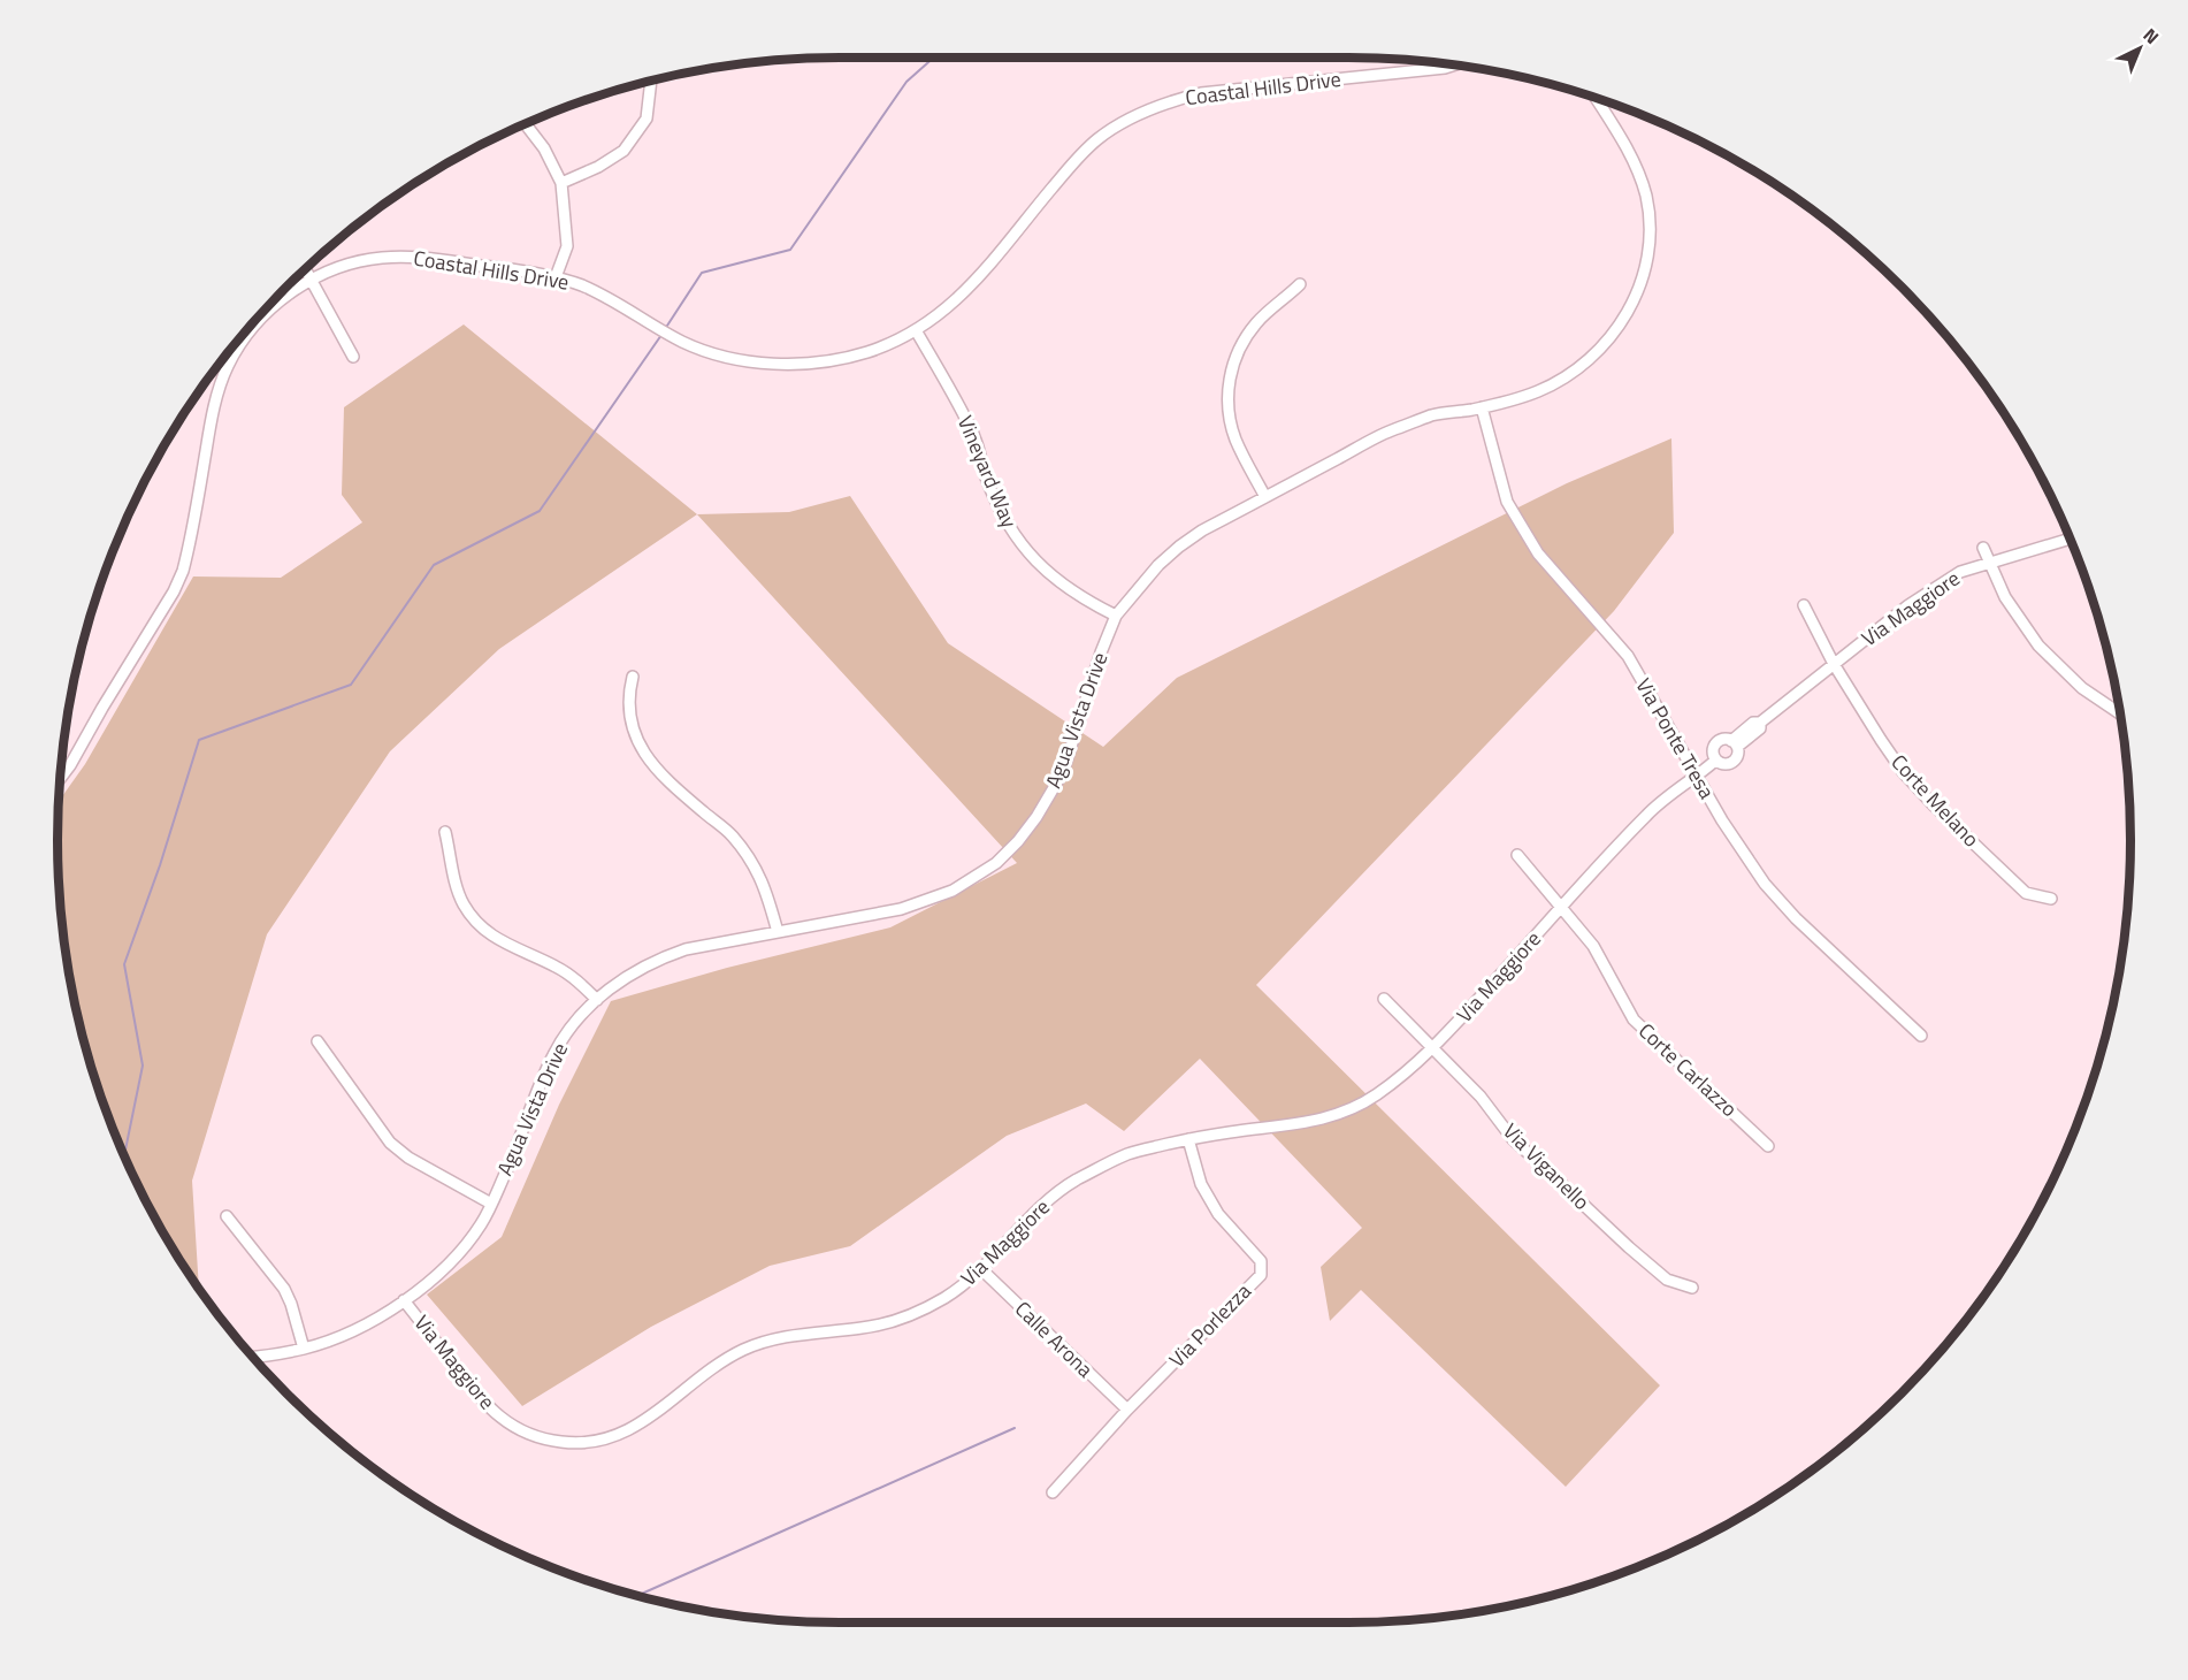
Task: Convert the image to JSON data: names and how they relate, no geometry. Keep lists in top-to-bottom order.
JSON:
{
  "streets": {
    "street": [
      "Coastal Hills Drive",
      "Vineyard Way",
      "Via Maggiore",
      "Agua Vista Drive",
      "Via Ponte Tresa",
      "Corte Melano",
      "Corte Carlazzo",
      "Via Viganello",
      "Via Porlezza",
      "Calle Arona"
    ]
  },
  "crossings": [
    ["Coastal Hills Drive", "Vineyard Way"],
    ["Vineyard Way", "Agua Vista Drive"],
    ["Via Maggiore", "Agua Vista Drive"],
    ["Via Maggiore", "Via Ponte Tresa"],
    ["Via Maggiore", "Corte Melano"],
    ["Via Maggiore", "Corte Carlazzo"],
    ["Via Maggiore", "Via Viganello"],
    ["Via Maggiore", "Via Porlezza"],
    ["Via Maggiore", "Calle Arona"],
    ["Agua Vista Drive", "Via Ponte Tresa"],
    ["Via Porlezza", "Calle Arona"]
  ],
  "north": "top right"
}
